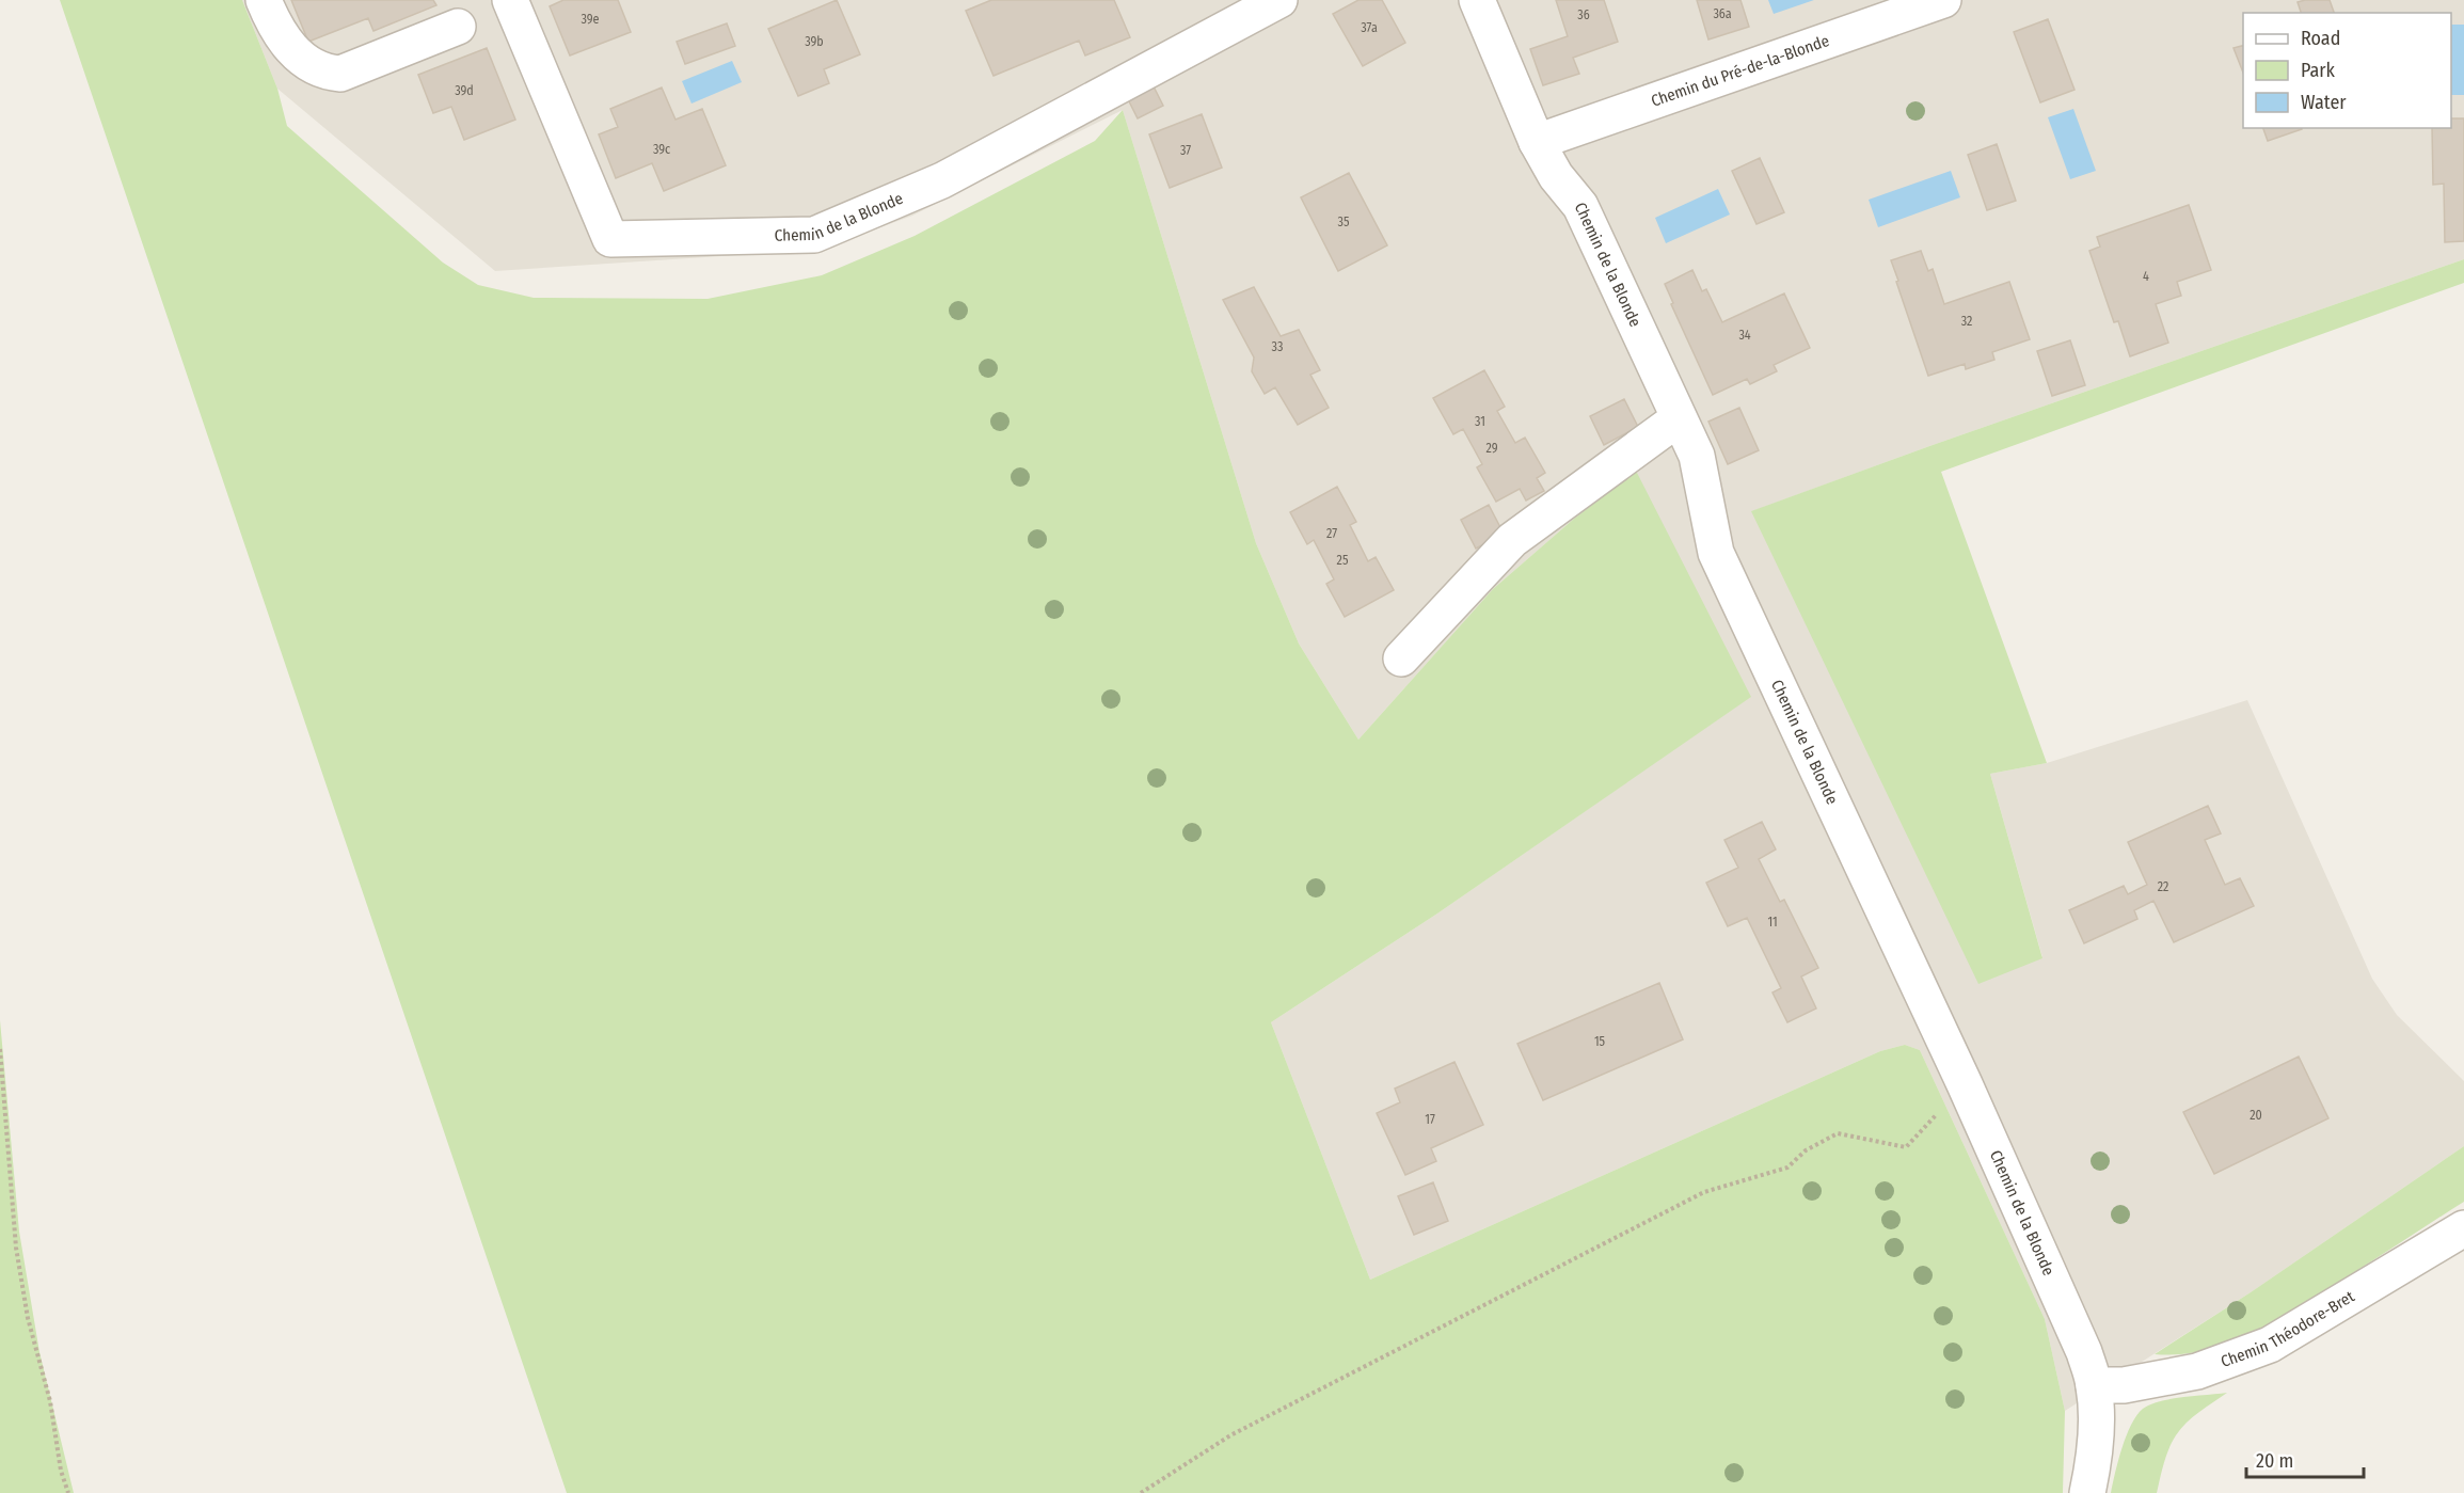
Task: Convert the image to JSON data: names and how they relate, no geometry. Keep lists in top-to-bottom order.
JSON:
{
  "streets": {
    "street": ["Chemin du Pré-de-la-Blonde", "Chemin de la Blonde", "Chemin Théodore-Bret"]
  },
  "crossings": [
    ["Chemin du Pré-de-la-Blonde", "Chemin de la Blonde"],
    ["Chemin de la Blonde", "Chemin Théodore-Bret"]
  ],
  "house_numbers": [
    "36a",
    "36",
    "39e",
    "37a",
    "39b",
    "39d",
    "39c",
    "37",
    "35",
    "4",
    "32",
    "34",
    "33",
    "31",
    "29",
    "27",
    "25",
    "22",
    "11",
    "15",
    "20",
    "17"
  ],
  "legend": ["Road", "Park", "Water"],
  "scale_bar": "20 m"
}
